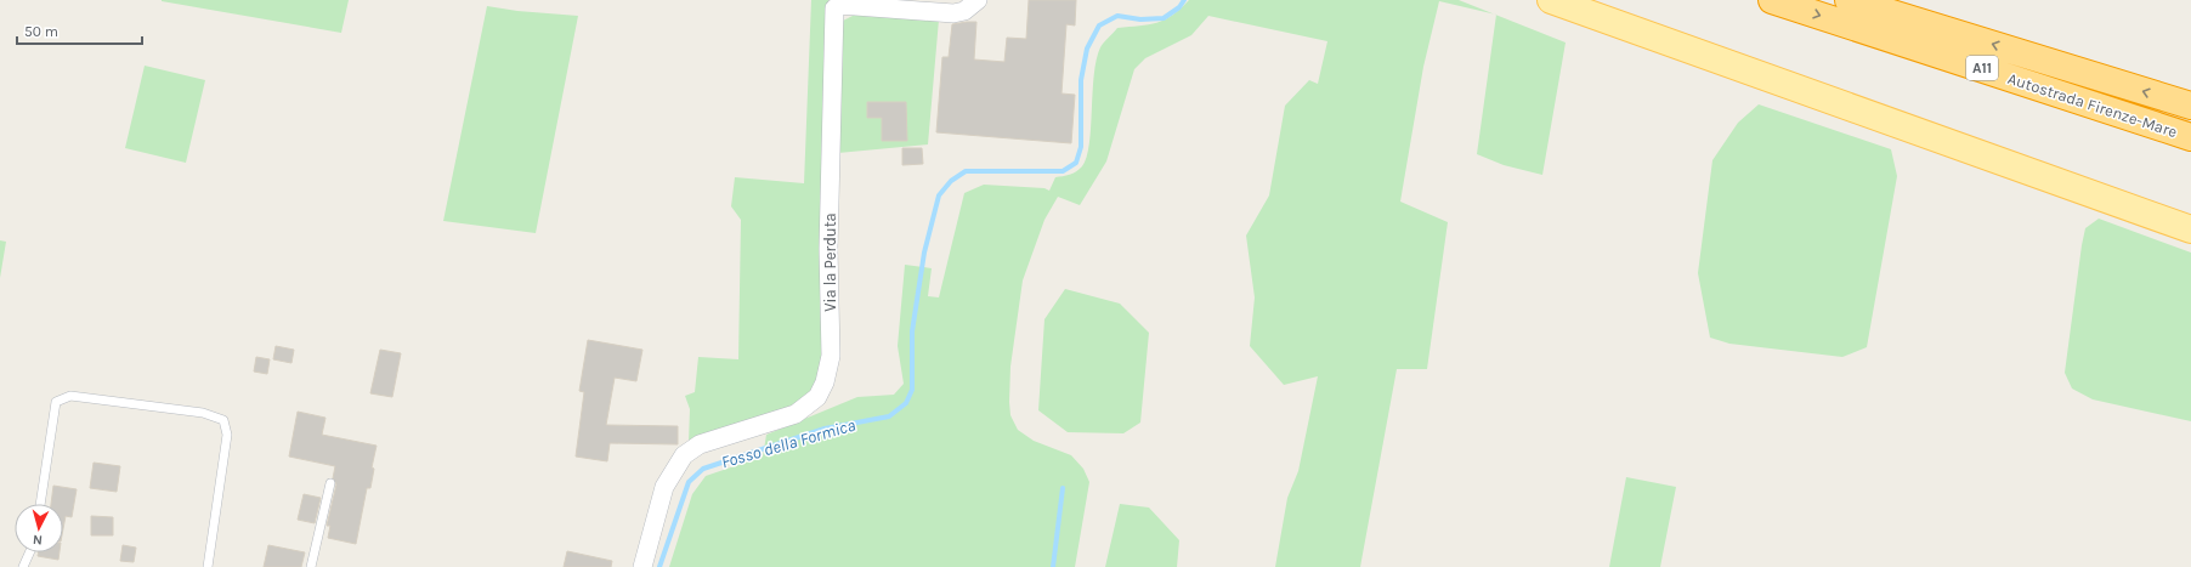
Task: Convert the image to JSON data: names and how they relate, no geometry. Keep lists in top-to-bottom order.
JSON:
{
  "streets": {
    "highway": ["A11", "Autostrada Firenze-Mare"],
    "street": ["Via la Perduta"]
  },
  "water": ["Fosso della Formica"],
  "scale_bar": "50 m",
  "north": "bottom"
}
